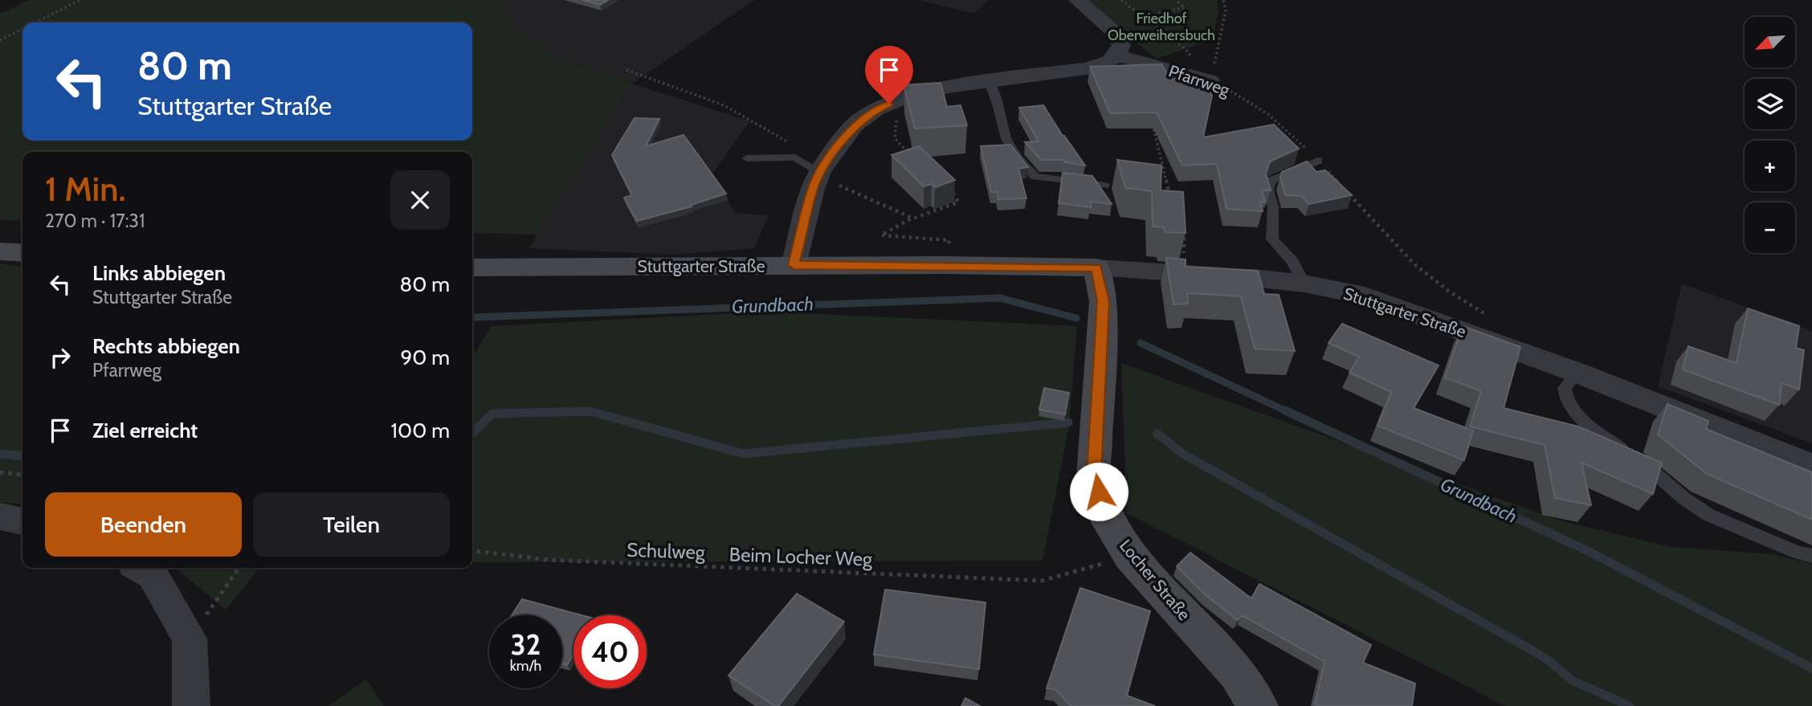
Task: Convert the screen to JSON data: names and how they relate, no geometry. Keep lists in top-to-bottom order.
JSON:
{
  "streets": {
    "street": ["Pfarrweg", "Stuttgarter Straße", "Locher Straße"],
    "path": ["Schulweg"]
  },
  "crossings": [
    ["Stuttgarter Straße", "Locher Straße"]
  ],
  "water": ["Grundbach"],
  "parks": ["Friedhof Oberweihersbuch"],
  "north": "bottom left",
  "page": {
    "map_buttons": ["+", "−"],
    "turn": ["80 m", "Stuttgarter Straße"],
    "heading": ["1 Min.", "270 m · 17:31"],
    "list": [
      {
        "name": "Links abbiegen",
        "note": "Stuttgarter Straße",
        "value": "80 m"
      },
      {
        "name": "Rechts abbiegen",
        "note": "Pfarrweg",
        "value": "90 m"
      },
      {
        "name": "Ziel erreicht",
        "value": "100 m"
      }
    ],
    "buttons": ["Beenden", "Teilen"],
    "speed": "32 km/h",
    "limit": "40"
  }
}
